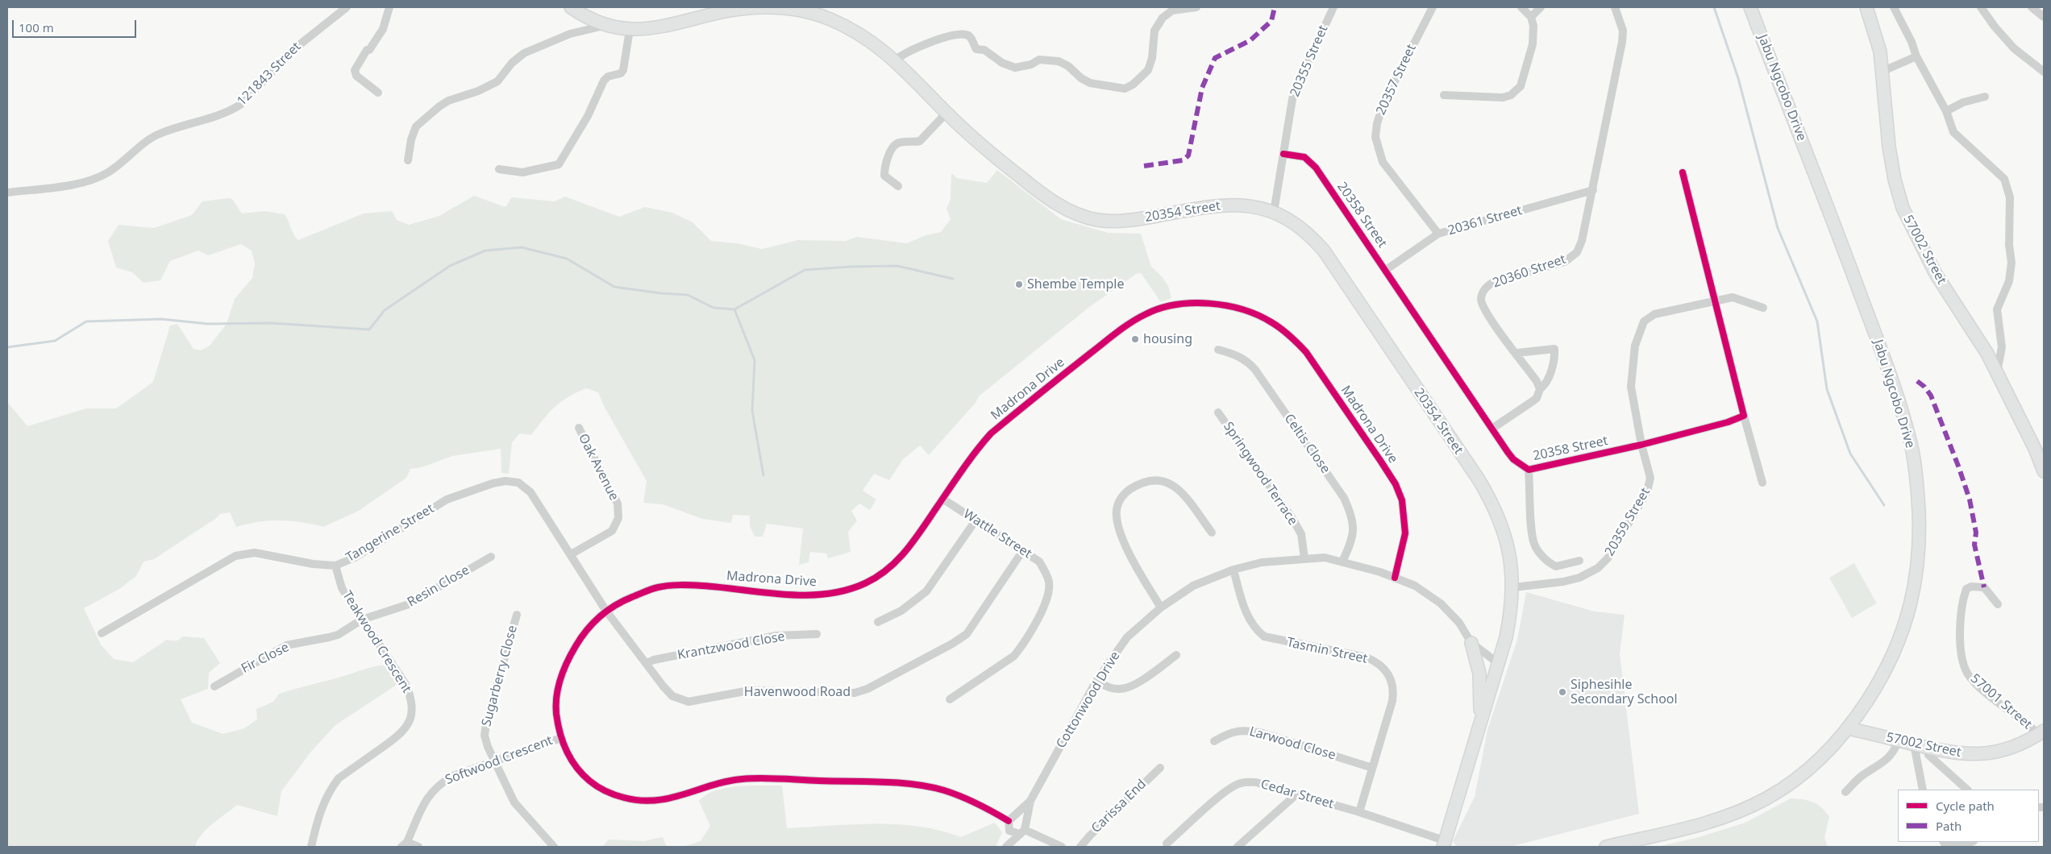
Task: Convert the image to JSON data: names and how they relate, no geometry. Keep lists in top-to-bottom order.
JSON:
{
  "streets": {
    "street": [
      "20355 Street",
      "121843 Street",
      "20357 Street",
      "Jabu Ngcobo Drive",
      "20354 Street",
      "20358 Street",
      "20361 Street",
      "57002 Street",
      "20360 Street",
      "Madrona Drive",
      "Celtis Close",
      "Oak Avenue",
      "Springwood Terrace",
      "20359 Street",
      "Tangerine Street",
      "Wattle Street",
      "Resin Close",
      "Teakwood Crescent",
      "Krantzwood Close",
      "Tasmin Street",
      "Fir Close",
      "Sugarberry Close",
      "Havenwood Road",
      "Cottonwood Drive",
      "57001 Street",
      "Larwood Close",
      "Softwood Crescent",
      "Cedar Street",
      "Carissa End"
    ]
  },
  "crossings": [
    ["20355 Street", "20354 Street"],
    ["20355 Street", "20358 Street"],
    ["20357 Street", "20361 Street"],
    ["Jabu Ngcobo Drive", "57002 Street"],
    ["20354 Street", "20359 Street"],
    ["20354 Street", "Cottonwood Drive"],
    ["20358 Street", "20361 Street"],
    ["20358 Street", "20359 Street"],
    ["20361 Street", "20360 Street"],
    ["57002 Street", "57001 Street"],
    ["Madrona Drive", "Tangerine Street"],
    ["Madrona Drive", "Wattle Street"],
    ["Madrona Drive", "Havenwood Road"],
    ["Madrona Drive", "Cottonwood Drive"],
    ["Madrona Drive", "Softwood Crescent"],
    ["Celtis Close", "Cottonwood Drive"],
    ["Oak Avenue", "Tangerine Street"],
    ["Springwood Terrace", "Cottonwood Drive"],
    ["Tangerine Street", "Teakwood Crescent"],
    ["Tangerine Street", "Havenwood Road"],
    ["Wattle Street", "Havenwood Road"],
    ["Resin Close", "Teakwood Crescent"],
    ["Resin Close", "Fir Close"],
    ["Teakwood Crescent", "Fir Close"],
    ["Krantzwood Close", "Havenwood Road"],
    ["Tasmin Street", "Cottonwood Drive"],
    ["Tasmin Street", "Larwood Close"],
    ["Tasmin Street", "Cedar Street"],
    ["Sugarberry Close", "Softwood Crescent"]
  ],
  "places": ["Shembe Temple", "housing", "Siphesihle Secondary School"],
  "legend": ["Cycle path", "Path"],
  "scale_bar": "100 m"
}
